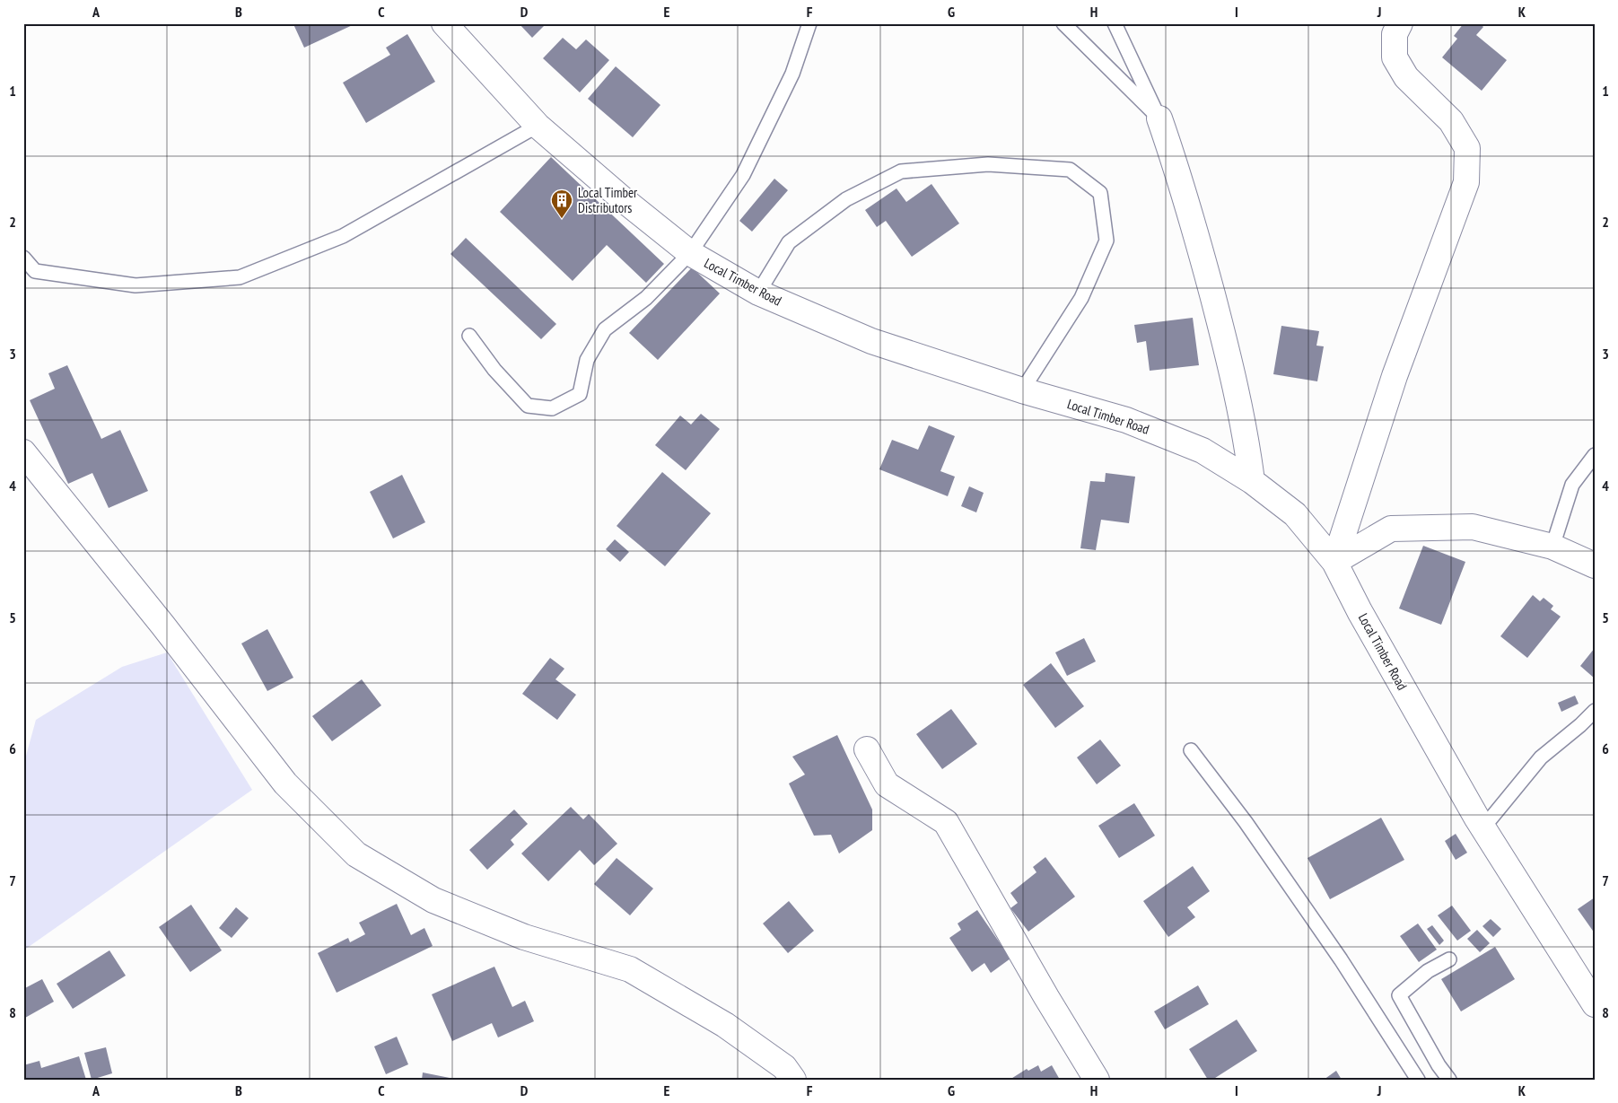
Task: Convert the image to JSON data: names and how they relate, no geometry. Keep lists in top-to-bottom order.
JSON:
{
  "streets": {
    "street": ["Local Timber Road"]
  },
  "places": {
    "building": ["Local Timber Distributors"]
  },
  "grid": {
    "columns": [
      "A",
      "B",
      "C",
      "D",
      "E",
      "F",
      "G",
      "H",
      "I",
      "J",
      "K"
    ],
    "rows": [
      "1",
      "2",
      "3",
      "4",
      "5",
      "6",
      "7",
      "8"
    ]
  }
}
